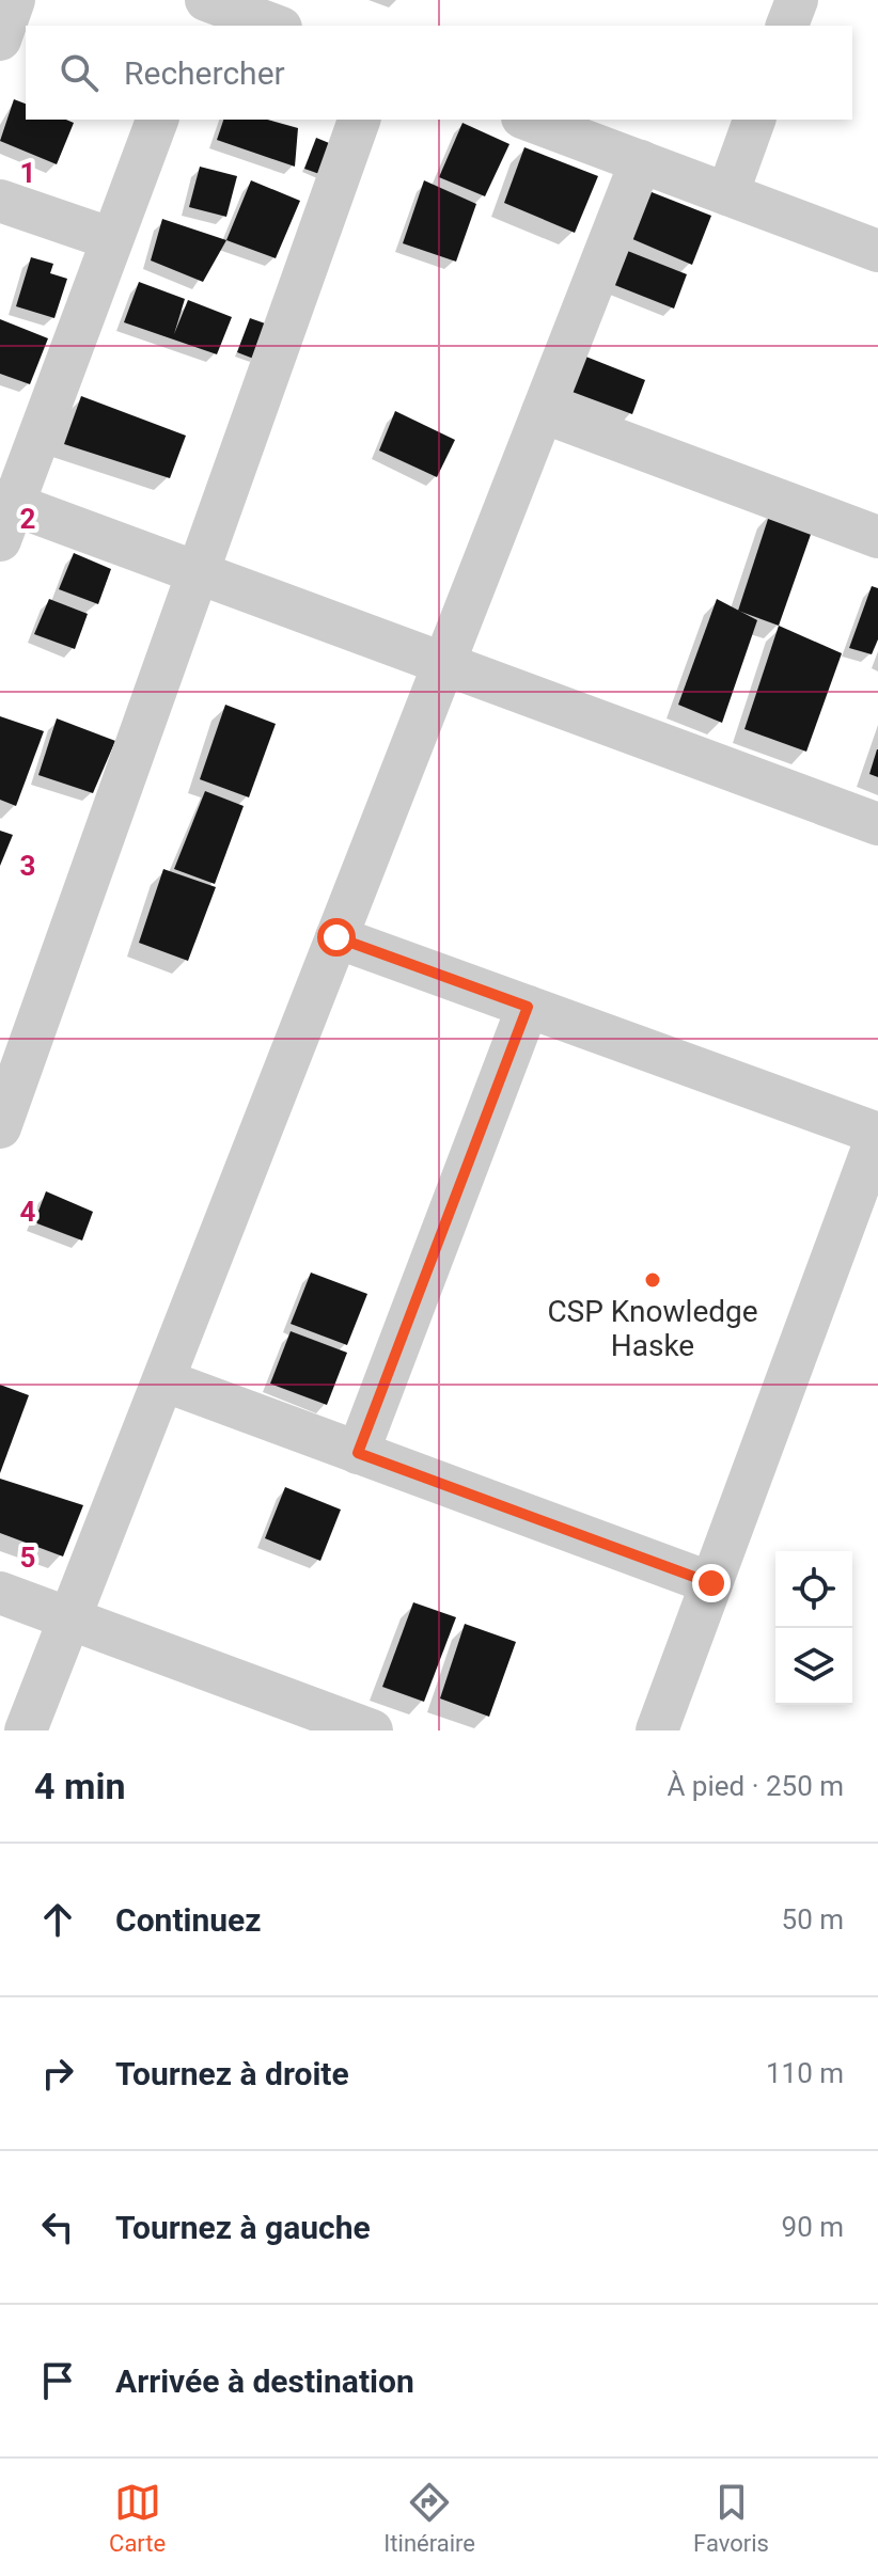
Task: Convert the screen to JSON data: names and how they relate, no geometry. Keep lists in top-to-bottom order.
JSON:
{
  "places": ["CSP Knowledge Haske"],
  "page": {
    "search": "Rechercher",
    "heading": ["4 min", "À pied · 250 m"],
    "list": [
      ["Continuez", "50 m"],
      ["Tournez à droite", "110 m"],
      ["Tournez à gauche", "90 m"],
      "Arrivée à destination"
    ],
    "nav": ["Carte", "Itinéraire", "Favoris"]
  },
  "grid": {
    "rows": [
      "1",
      "2",
      "3",
      "4",
      "5"
    ]
  }
}
